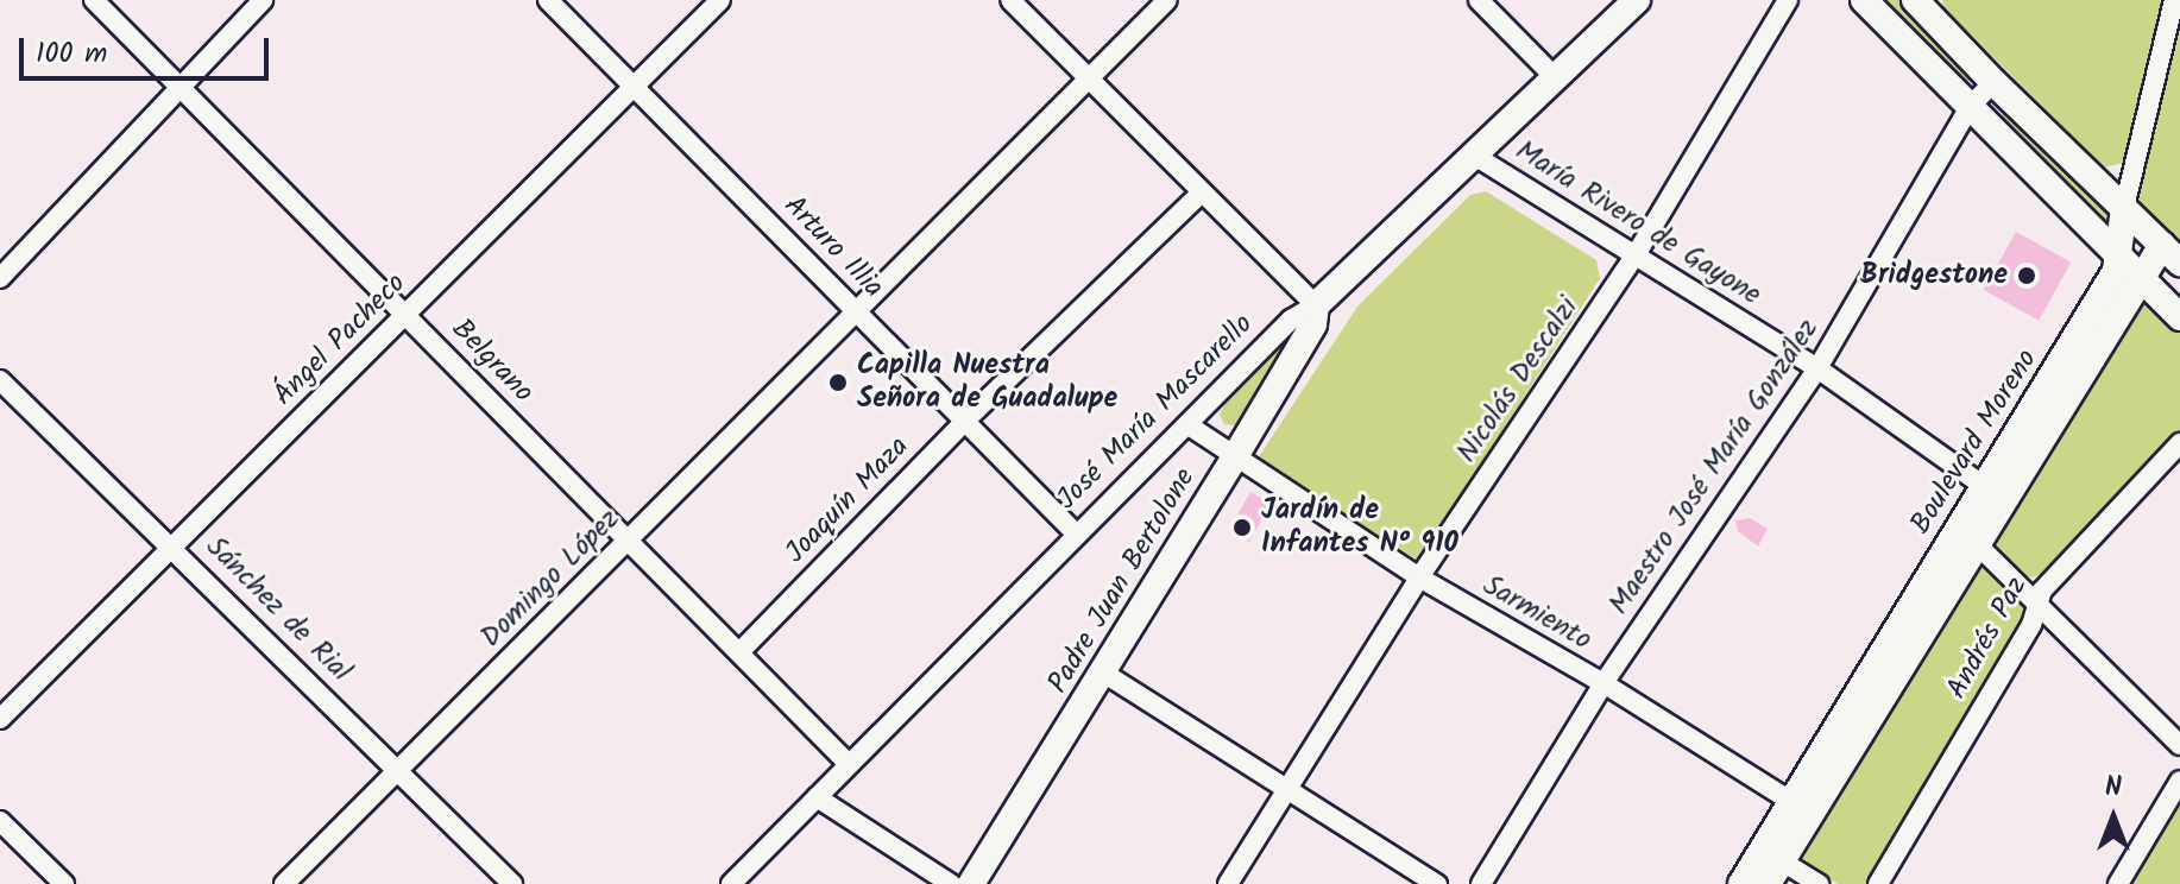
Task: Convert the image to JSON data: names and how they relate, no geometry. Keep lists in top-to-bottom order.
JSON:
{
  "streets": {
    "main road": ["José María Mascarello", "Boulevard Moreno", "Padre Juan Bertolone"],
    "street": [
      "María Rivero de Gayone",
      "Arturo Illia",
      "Ángel Pacheco",
      "Belgrano",
      "Nicolás Descalzi",
      "Maestro José María González",
      "Joaquín Maza",
      "Domingo López",
      "Sánchez de Rial",
      "Sarmiento",
      "Andrés Paz"
    ]
  },
  "crossings": [
    ["María Rivero de Gayone", "Nicolás Descalzi"],
    ["María Rivero de Gayone", "José María Mascarello"],
    ["María Rivero de Gayone", "Boulevard Moreno"],
    ["María Rivero de Gayone", "Maestro José María González"],
    ["Arturo Illia", "Ángel Pacheco"],
    ["Arturo Illia", "José María Mascarello"],
    ["Arturo Illia", "Joaquín Maza"],
    ["Arturo Illia", "Domingo López"],
    ["Ángel Pacheco", "Belgrano"],
    ["Ángel Pacheco", "Sánchez de Rial"],
    ["Belgrano", "José María Mascarello"],
    ["Belgrano", "Joaquín Maza"],
    ["Belgrano", "Domingo López"],
    ["Nicolás Descalzi", "Sarmiento"],
    ["José María Mascarello", "Padre Juan Bertolone"],
    ["José María Mascarello", "Sarmiento"],
    ["Boulevard Moreno", "Sarmiento"],
    ["Maestro José María González", "Sarmiento"],
    ["Domingo López", "Sánchez de Rial"],
    ["Padre Juan Bertolone", "Sarmiento"]
  ],
  "places": ["Bridgestone", "Capilla Nuestra Señora de Guadalupe", "Jardín de Infantes N° 910"],
  "scale_bar": "100 m",
  "north": "top"
}
